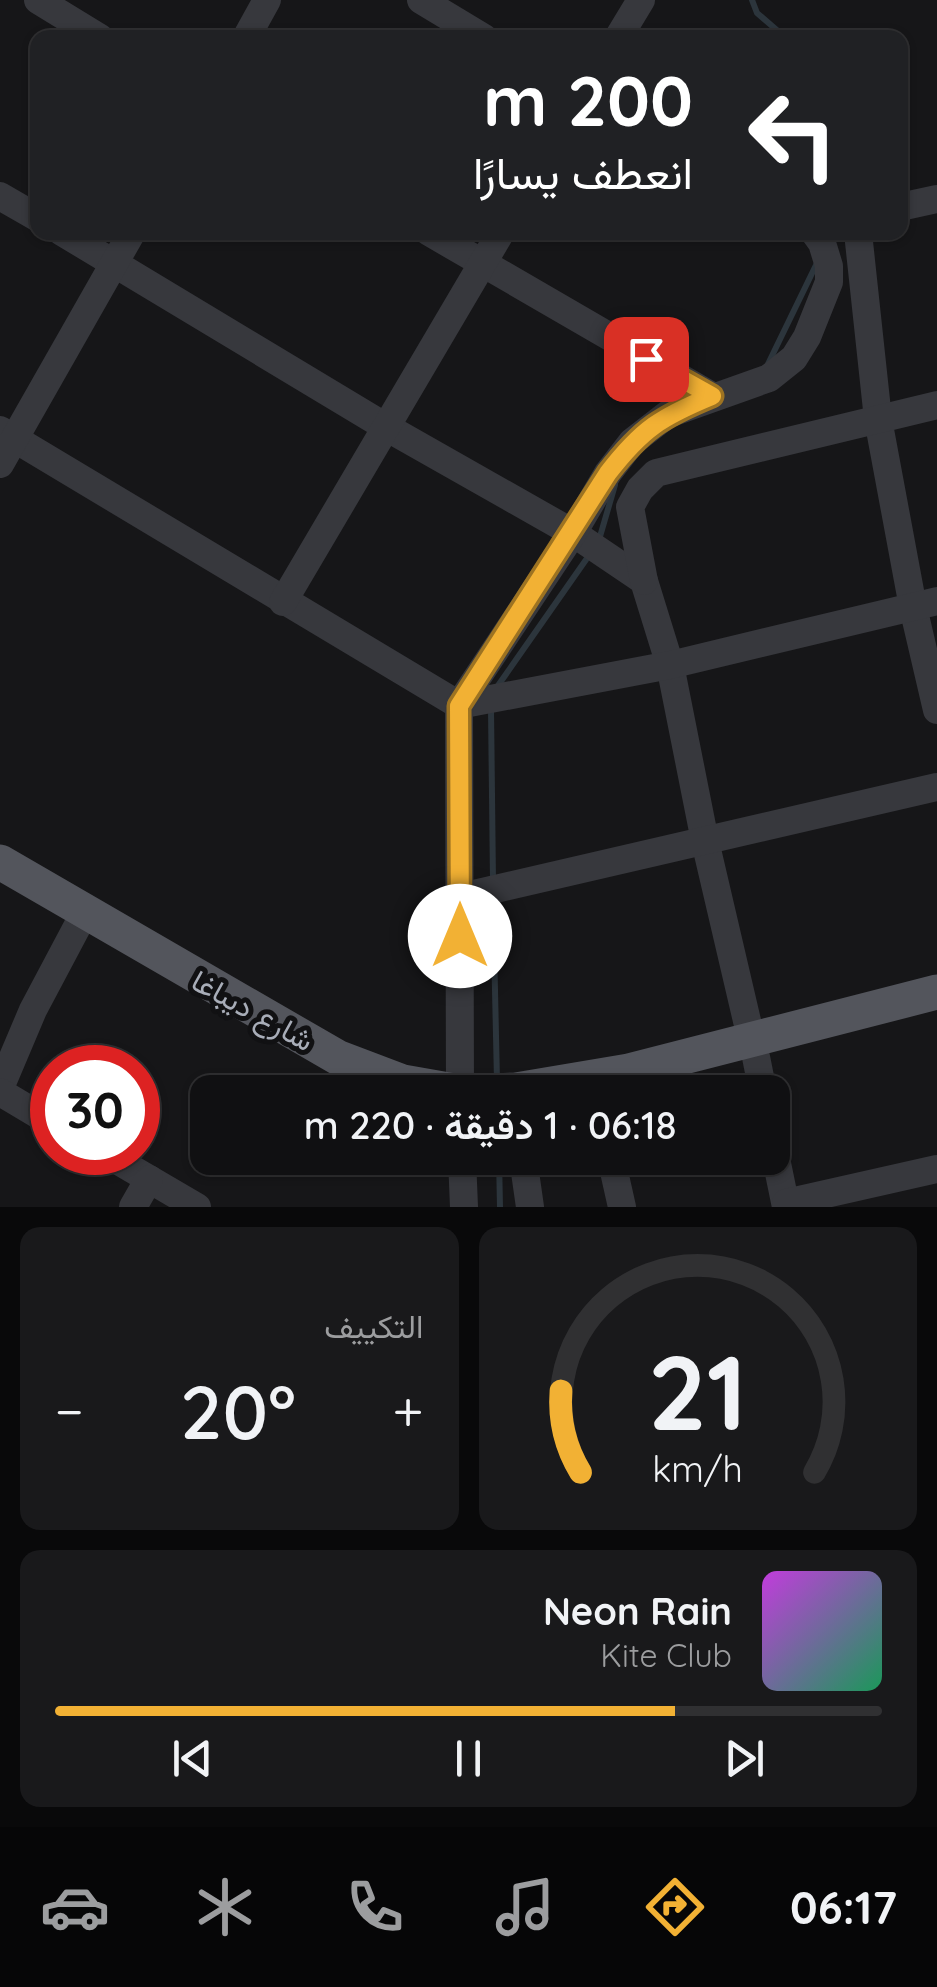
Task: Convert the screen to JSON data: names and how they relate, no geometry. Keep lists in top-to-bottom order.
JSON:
{
  "streets": {
    "main road": ["شارع ديباغا"]
  },
  "page": {
    "turn": ["200 m", "انعطف يسارًا"],
    "limit": "30",
    "trip": "06:18 · 1 دقيقة · 220 m",
    "tile": "التكييف",
    "heat": ["−", "20°", "+"],
    "song": ["Neon Rain", "Kite Club"],
    "tabs": "06:17",
    "gauge": ["21", "km/h"]
  }
}
